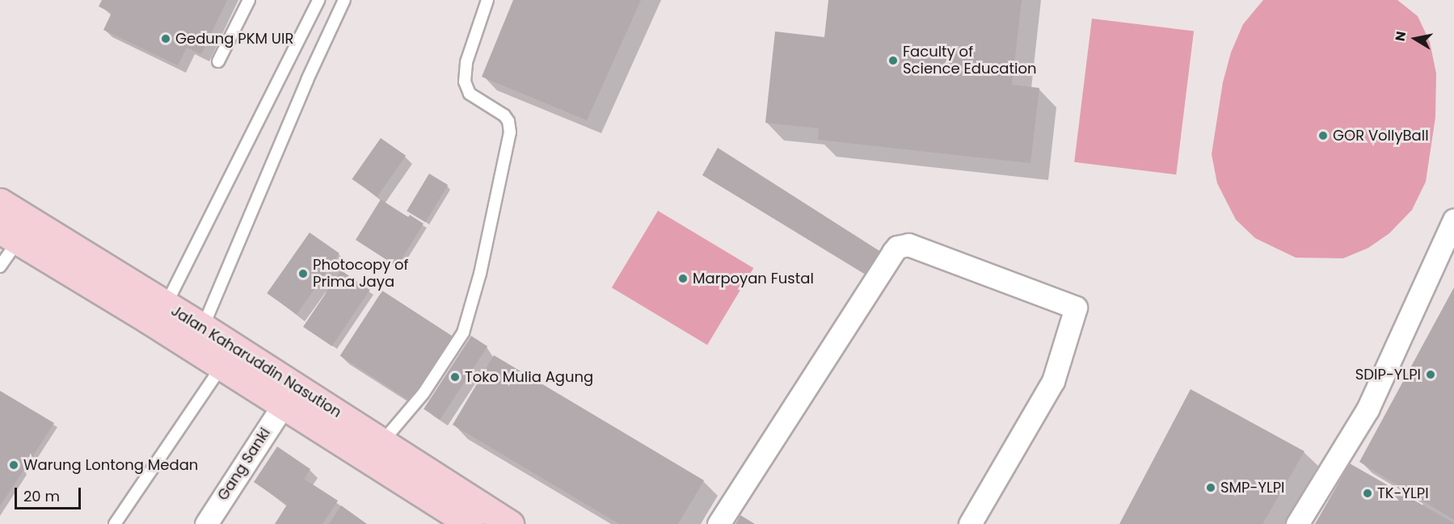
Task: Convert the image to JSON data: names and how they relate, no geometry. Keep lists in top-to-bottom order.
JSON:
{
  "streets": {
    "highway": ["Jalan Kaharuddin Nasution"],
    "street": ["Gang Sanki"]
  },
  "crossings": [
    ["Jalan Kaharuddin Nasution", "Gang Sanki"]
  ],
  "places": [
    "Gedung PKM UIR",
    "Faculty of Science Education",
    "GOR VollyBall",
    "Photocopy of Prima Jaya",
    "Marpoyan Fustal",
    "SDIP-YLPI",
    "Toko Mulia Agung",
    "Warung Lontong Medan",
    "SMP-YLPI",
    "TK-YLPI"
  ],
  "scale_bar": "20 m",
  "north": "left"
}
